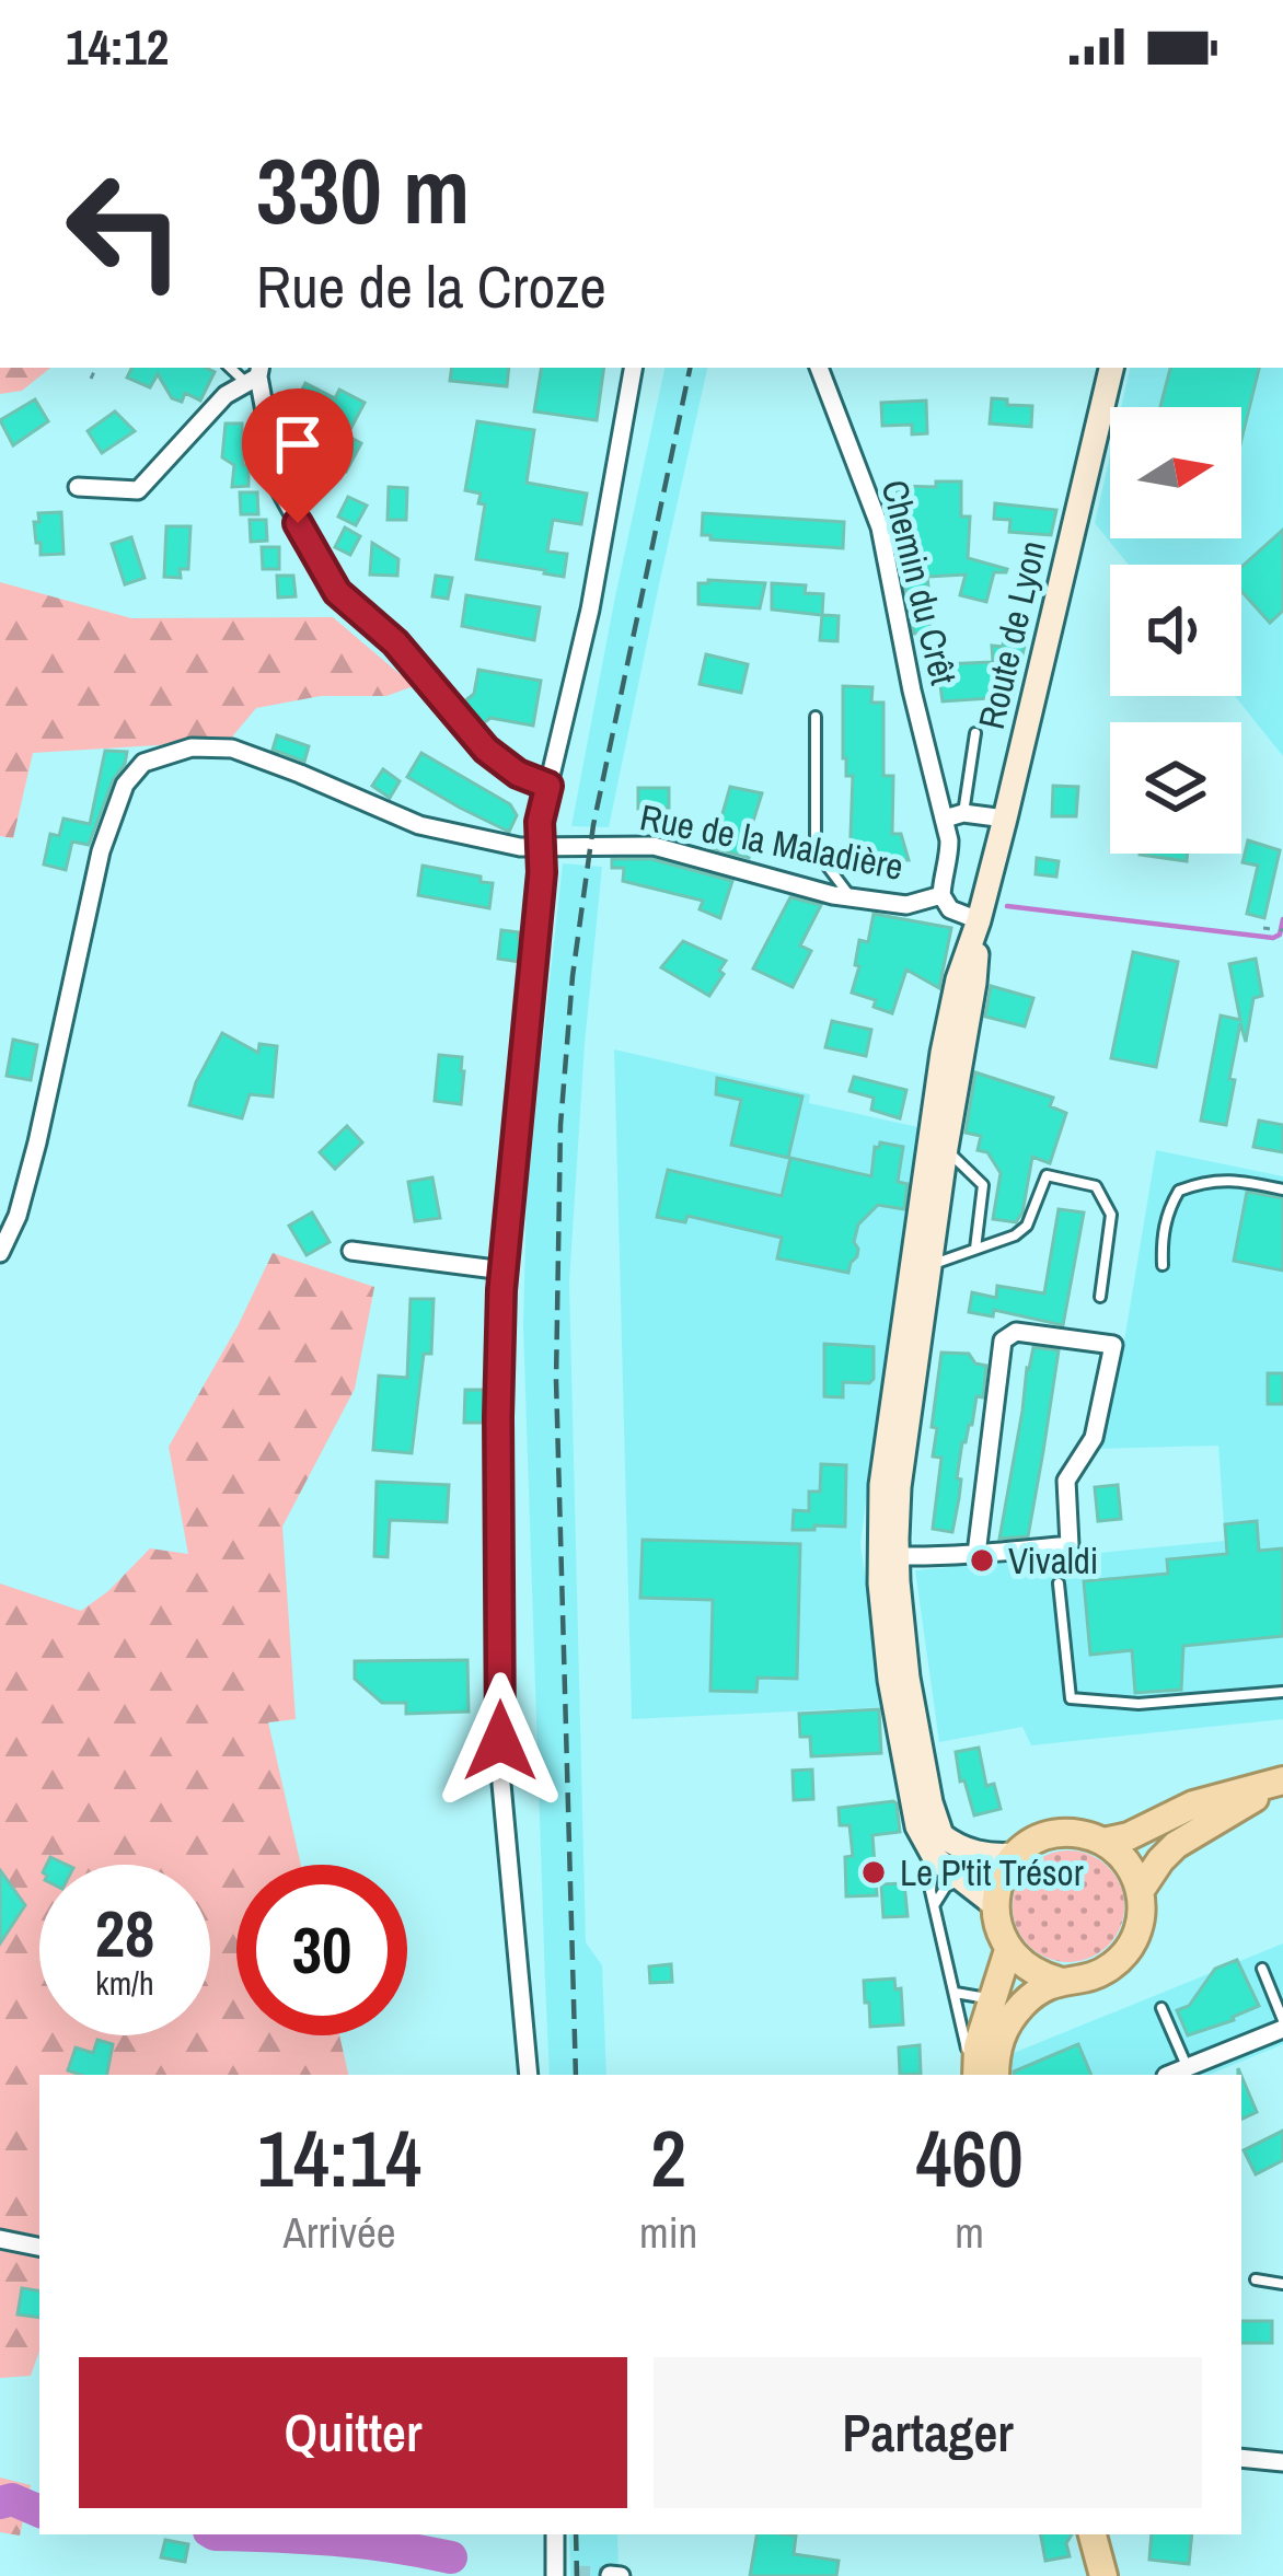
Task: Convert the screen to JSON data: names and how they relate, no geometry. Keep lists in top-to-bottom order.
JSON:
{
  "streets": {
    "main road": ["Route de Lyon"],
    "street": ["Chemin du Crêt", "Rue de la Maladière"]
  },
  "crossings": [
    ["Chemin du Crêt", "Rue de la Maladière"],
    ["Route de Lyon", "Rue de la Maladière"]
  ],
  "places": ["Vivaldi", "Le P'tit Trésor"],
  "north": "right",
  "page": {
    "status": "14:12",
    "turn": ["330 m", "Rue de la Croze"],
    "speed": "28 km/h",
    "limit": "30",
    "eta": [
      "14:14",
      "Arrivée",
      "2",
      "min",
      "460",
      "m"
    ],
    "buttons": ["Quitter", "Partager"]
  }
}
